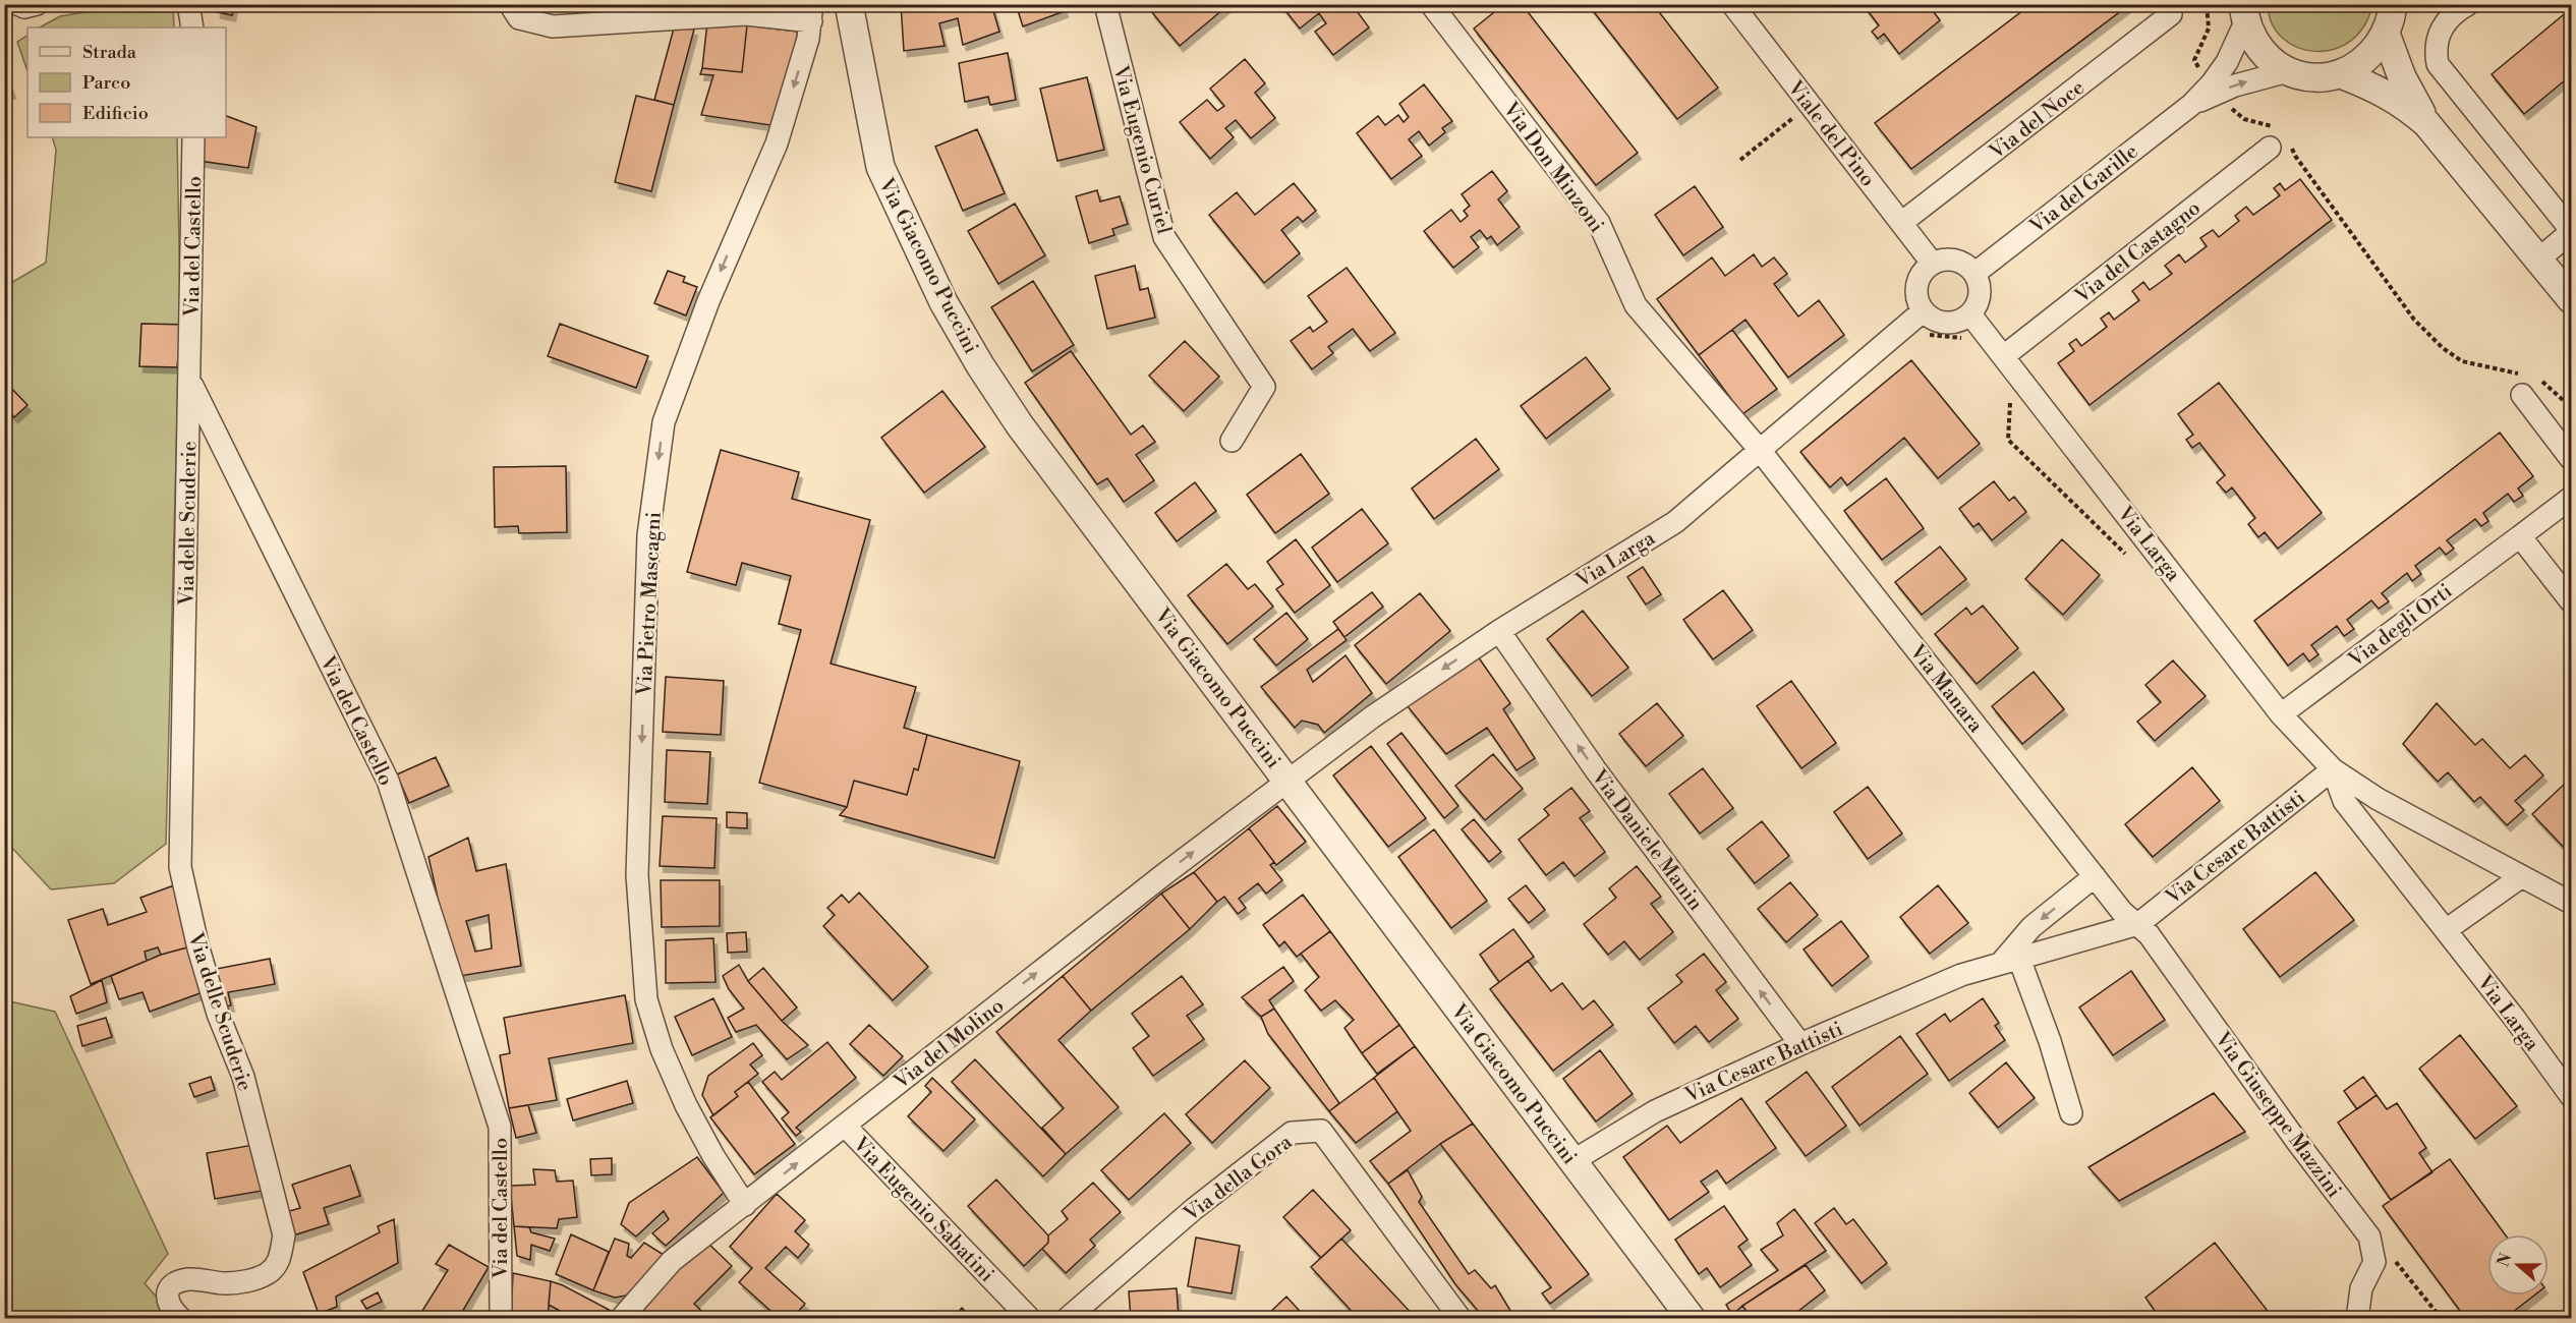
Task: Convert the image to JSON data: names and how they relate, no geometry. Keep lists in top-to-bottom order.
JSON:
{
  "streets": {
    "street": [
      "Via del Noce",
      "Viale del Pino",
      "Via Eugenio Curiel",
      "Via Don Minzoni",
      "Via del Garille",
      "Via del Castello",
      "Via del Castagno",
      "Via Giacomo Puccini",
      "Via delle Scuderie",
      "Via Larga",
      "Via Pietro Mascagni",
      "Via degli Orti",
      "Via Manara",
      "Via Daniele Manin",
      "Via Cesare Battisti",
      "Via del Molino",
      "Via Giuseppe Mazzini",
      "Via della Gora",
      "Via Eugenio Sabatini"
    ]
  },
  "crossings": [
    ["Via del Noce", "Viale del Pino"],
    ["Viale del Pino", "Via del Garille"],
    ["Viale del Pino", "Via Larga"],
    ["Via Don Minzoni", "Via Larga"],
    ["Via Don Minzoni", "Via Manara"],
    ["Via del Garille", "Via Larga"],
    ["Via del Castello", "Via delle Scuderie"],
    ["Via del Castagno", "Via Larga"],
    ["Via Giacomo Puccini", "Via Larga"],
    ["Via Giacomo Puccini", "Via Cesare Battisti"],
    ["Via Giacomo Puccini", "Via del Molino"],
    ["Via Larga", "Via degli Orti"],
    ["Via Larga", "Via Manara"],
    ["Via Larga", "Via Daniele Manin"],
    ["Via Larga", "Via Cesare Battisti"],
    ["Via Larga", "Via del Molino"],
    ["Via Pietro Mascagni", "Via del Molino"],
    ["Via Manara", "Via Cesare Battisti"],
    ["Via Manara", "Via Giuseppe Mazzini"],
    ["Via Daniele Manin", "Via Cesare Battisti"],
    ["Via Cesare Battisti", "Via Giuseppe Mazzini"],
    ["Via del Molino", "Via Eugenio Sabatini"]
  ],
  "one_way": ["Via Pietro Mascagni", "Via Daniele Manin", "Via del Molino"],
  "legend": ["Strada", "Parco", "Edificio"],
  "north": "left"
}
